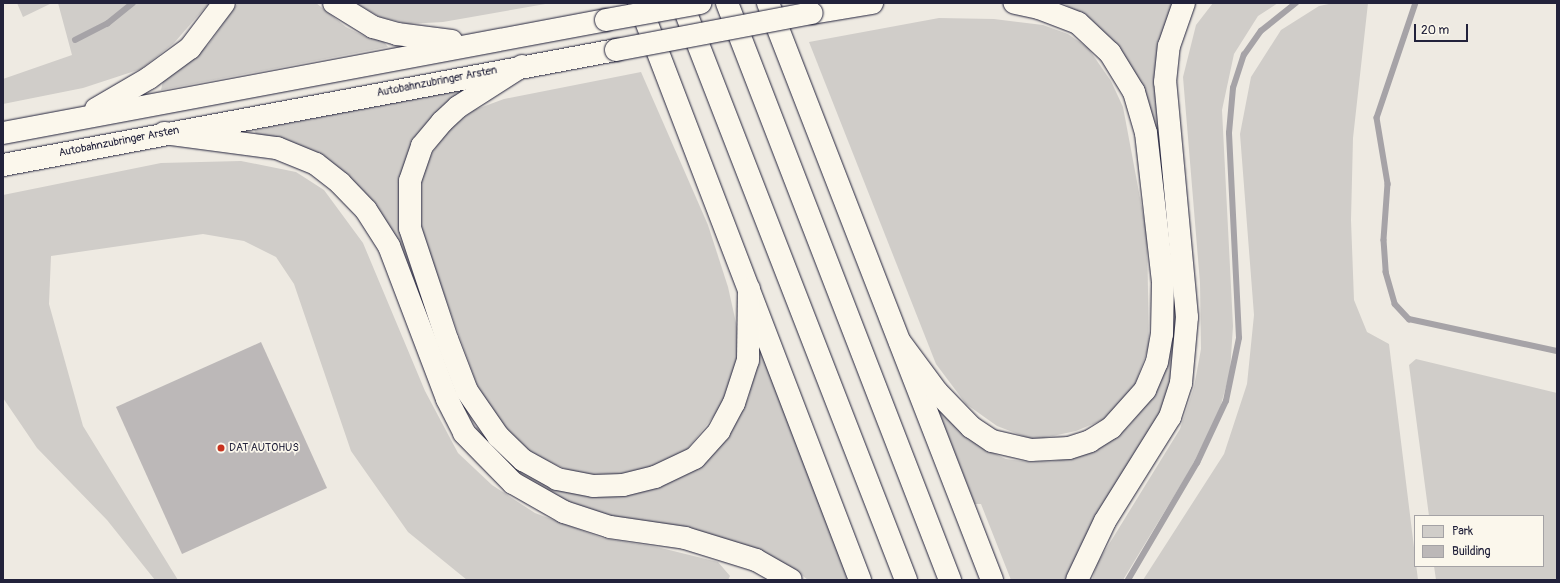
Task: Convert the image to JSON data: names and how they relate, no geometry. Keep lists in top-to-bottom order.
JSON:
{
  "streets": {
    "highway": ["Autobahnzubringer Arsten"]
  },
  "places": ["DAT AUTOHUS"],
  "legend": ["Park", "Building"],
  "scale_bar": "20 m"
}
